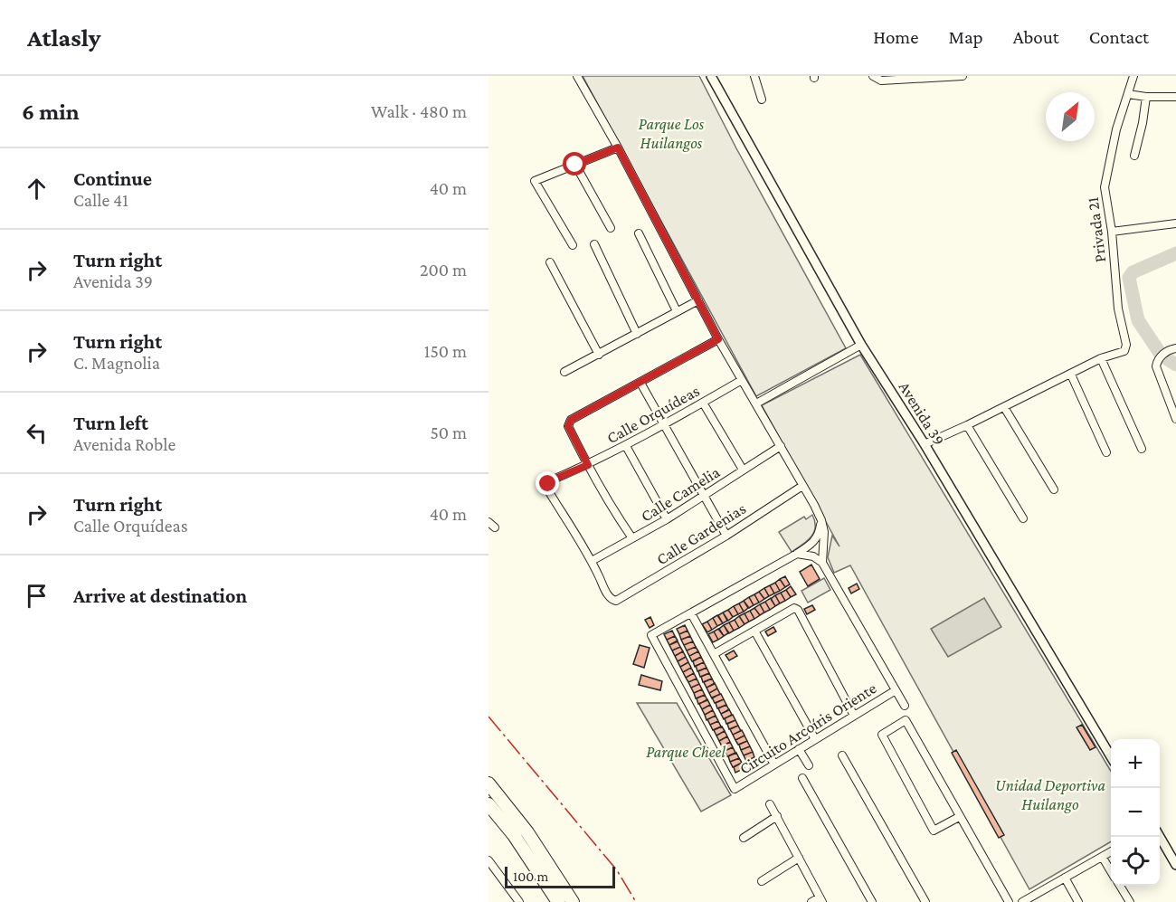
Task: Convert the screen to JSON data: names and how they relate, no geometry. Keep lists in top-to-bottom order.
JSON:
{
  "streets": {
    "street": [
      "Privada 21",
      "Avenida 39",
      "Calle Orquídeas",
      "Calle Camelia",
      "Calle Gardenias",
      "Circuito Arcoíris Oriente"
    ]
  },
  "crossings": [
    ["Calle Orquídeas", "Calle Camelia"],
    ["Calle Orquídeas", "Calle Gardenias"],
    ["Calle Camelia", "Calle Gardenias"]
  ],
  "parks": ["Parque Los Huilangos", "Parque Cheel", "Unidad Deportiva Huilango"],
  "scale_bar": "100 m",
  "north": "top right",
  "page": {
    "header": "Atlasly",
    "nav": [
      "Home",
      "Map",
      "About",
      "Contact"
    ],
    "heading": ["6 min", "Walk · 480 m"],
    "list": [
      ["Continue", "Calle 41", "40 m"],
      ["Turn right", "Avenida 39", "200 m"],
      ["Turn right", "C. Magnolia", "150 m"],
      ["Turn left", "Avenida Roble", "50 m"],
      ["Turn right", "Calle Orquídeas", "40 m"],
      "Arrive at destination"
    ],
    "map_buttons": ["+", "−"],
    "scale": "100 m"
  }
}
